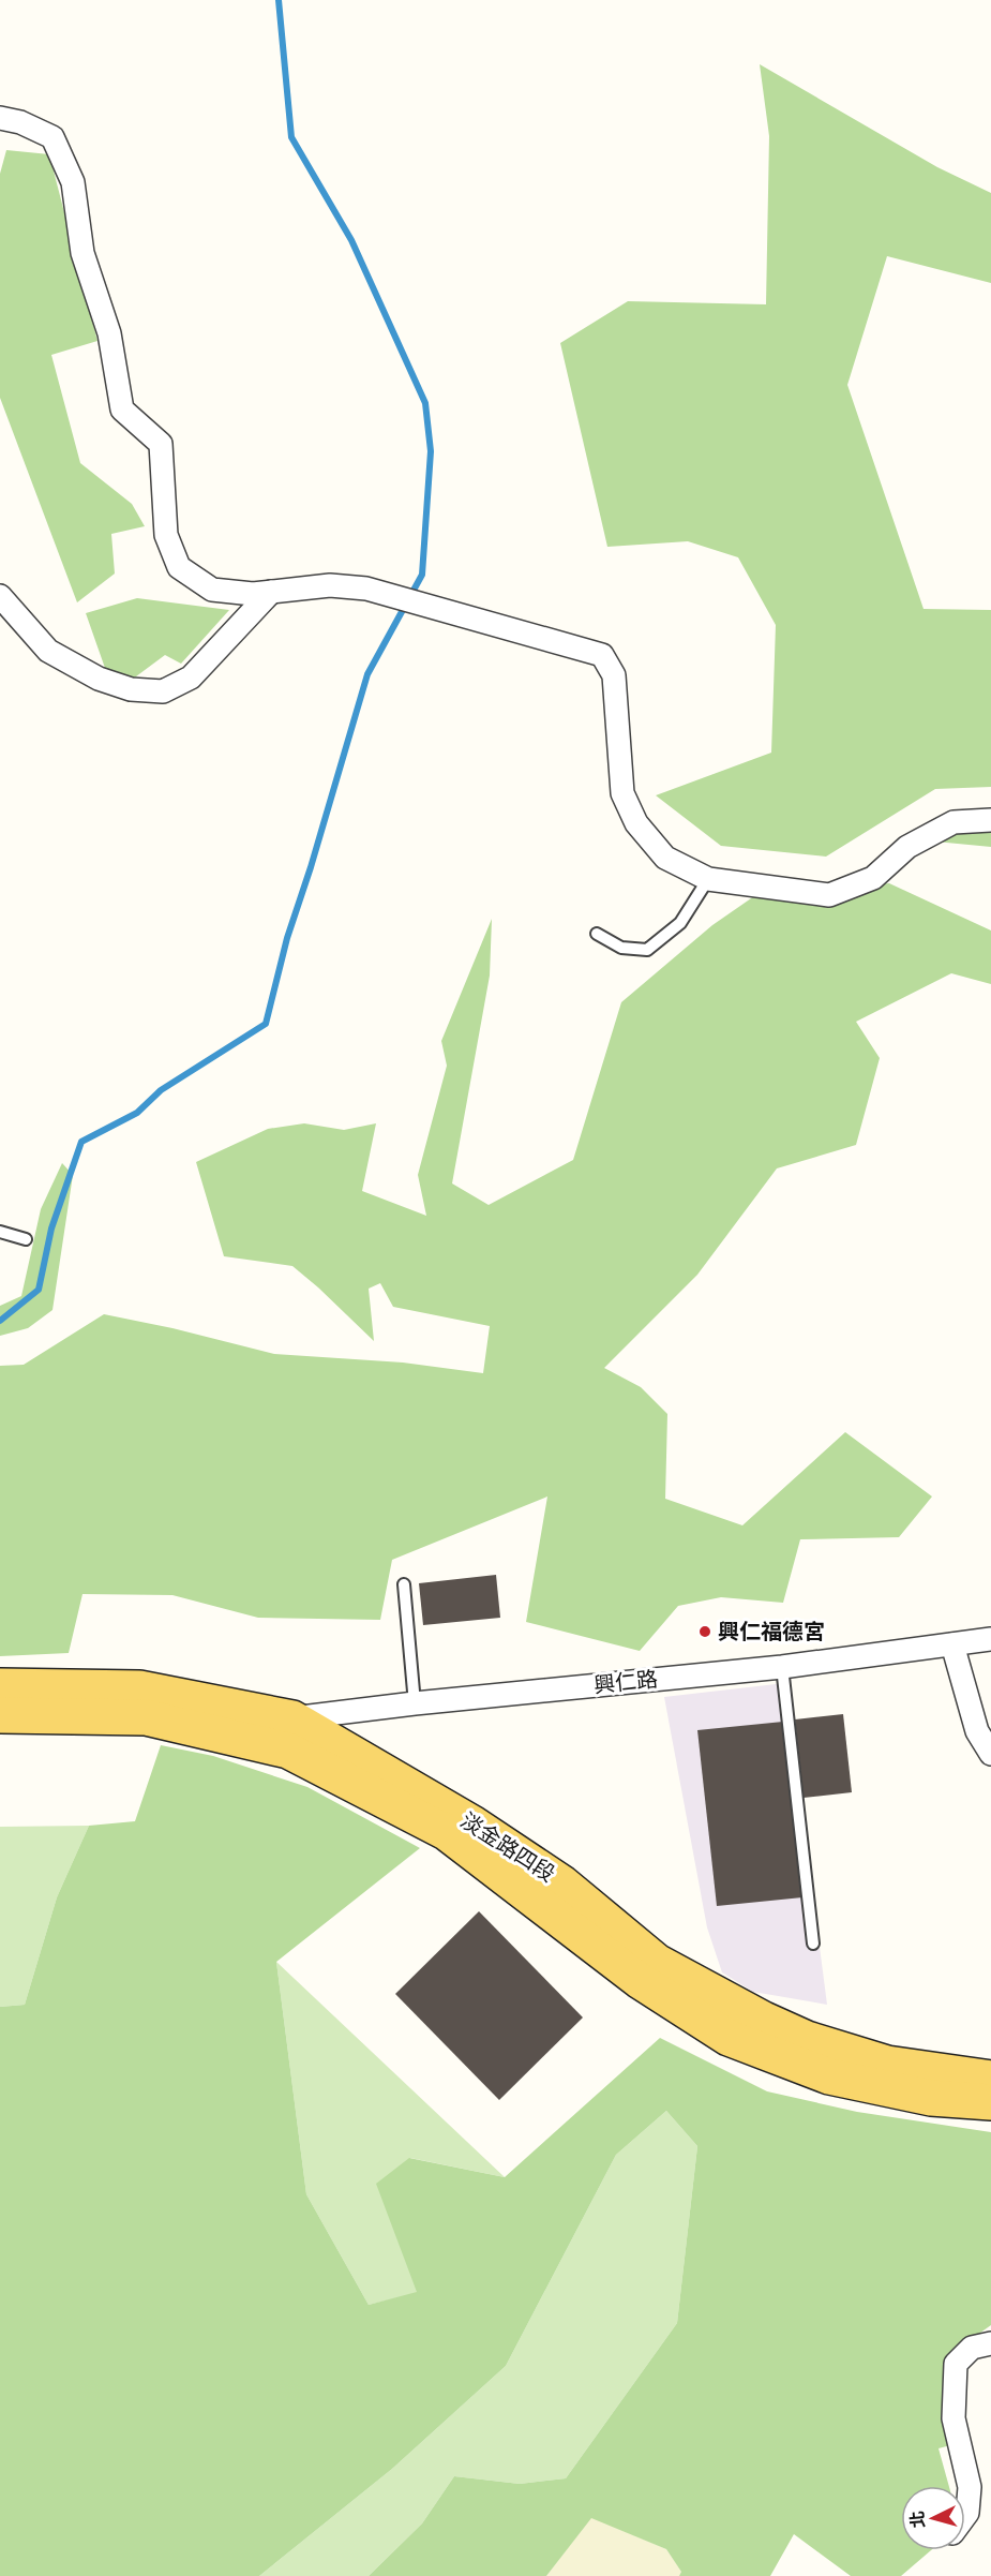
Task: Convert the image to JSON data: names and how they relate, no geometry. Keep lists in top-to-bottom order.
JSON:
{
  "streets": {
    "main road": ["淡金路四段"],
    "street": ["興仁路"]
  },
  "crossings": [
    ["興仁路", "淡金路四段"]
  ],
  "places": ["興仁福德宮"],
  "north": "left"
}
